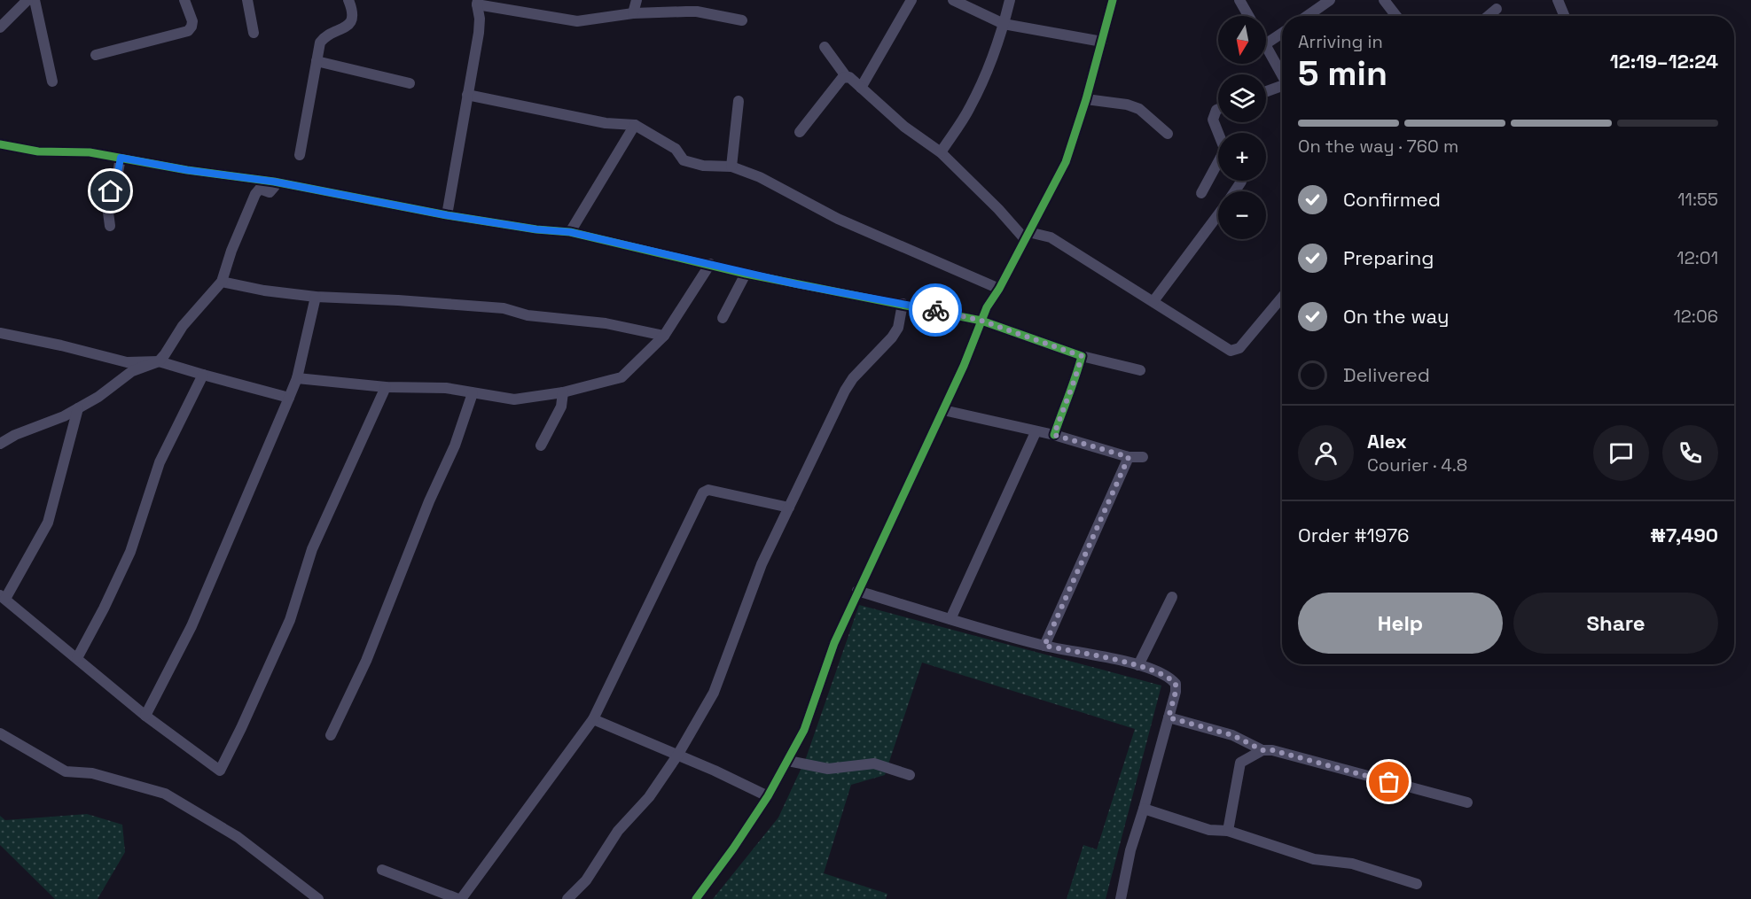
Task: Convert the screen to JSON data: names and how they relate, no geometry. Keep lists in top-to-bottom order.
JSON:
{
  "north": "bottom",
  "page": {
    "map_buttons": ["+", "−"],
    "heading": ["5 min", "Arriving in", "12:19–12:24"],
    "panel": [
      "Alex",
      "Courier · 4.8",
      "Order #1976",
      "₦7,490"
    ],
    "bar": "On the way · 760 m",
    "list": [
      ["Confirmed", "11:55"],
      ["Preparing", "12:01"],
      ["On the way", "12:06"],
      "Delivered"
    ],
    "buttons": ["Help", "Share"]
  }
}
